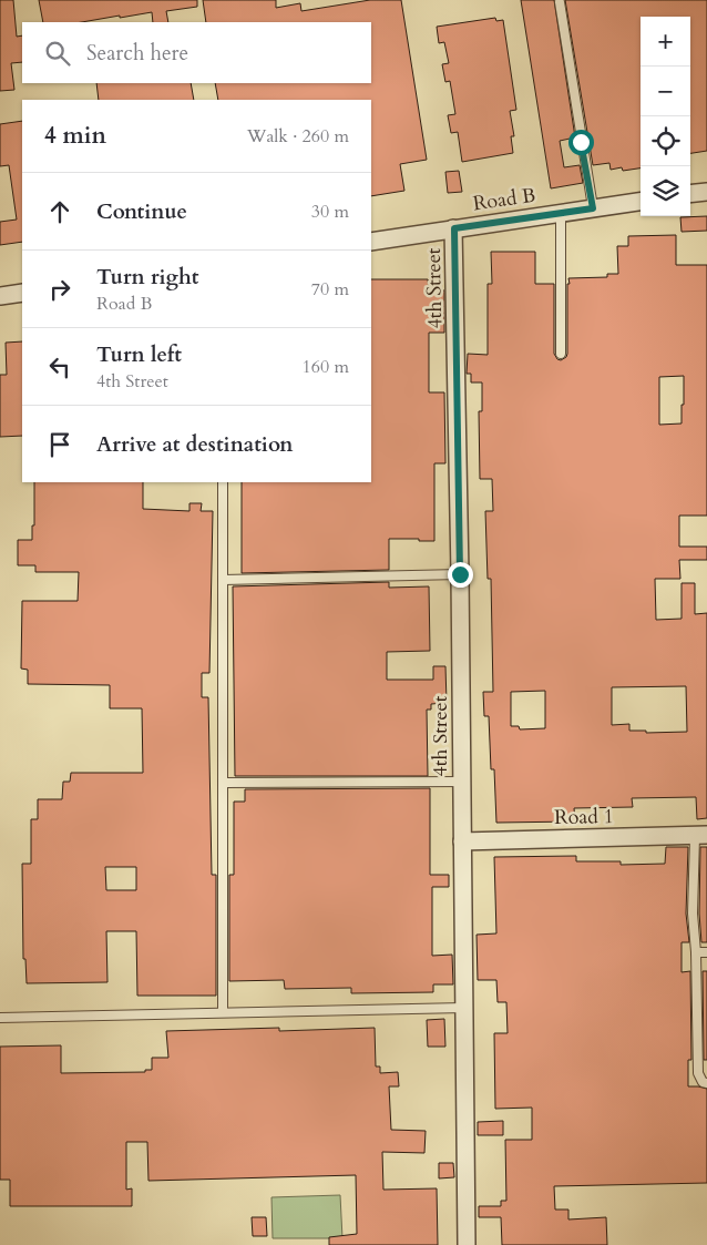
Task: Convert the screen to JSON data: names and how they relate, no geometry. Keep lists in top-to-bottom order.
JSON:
{
  "streets": {
    "street": ["Road B", "4th Street", "Road 1"]
  },
  "crossings": [
    ["Road B", "4th Street"],
    ["4th Street", "Road 1"]
  ],
  "page": {
    "map_buttons": ["+", "−"],
    "search": "Search here",
    "heading": ["4 min", "Walk · 260 m"],
    "list": [
      ["Continue", "30 m"],
      ["Turn right", "Road B", "70 m"],
      ["Turn left", "4th Street", "160 m"],
      "Arrive at destination"
    ]
  }
}
